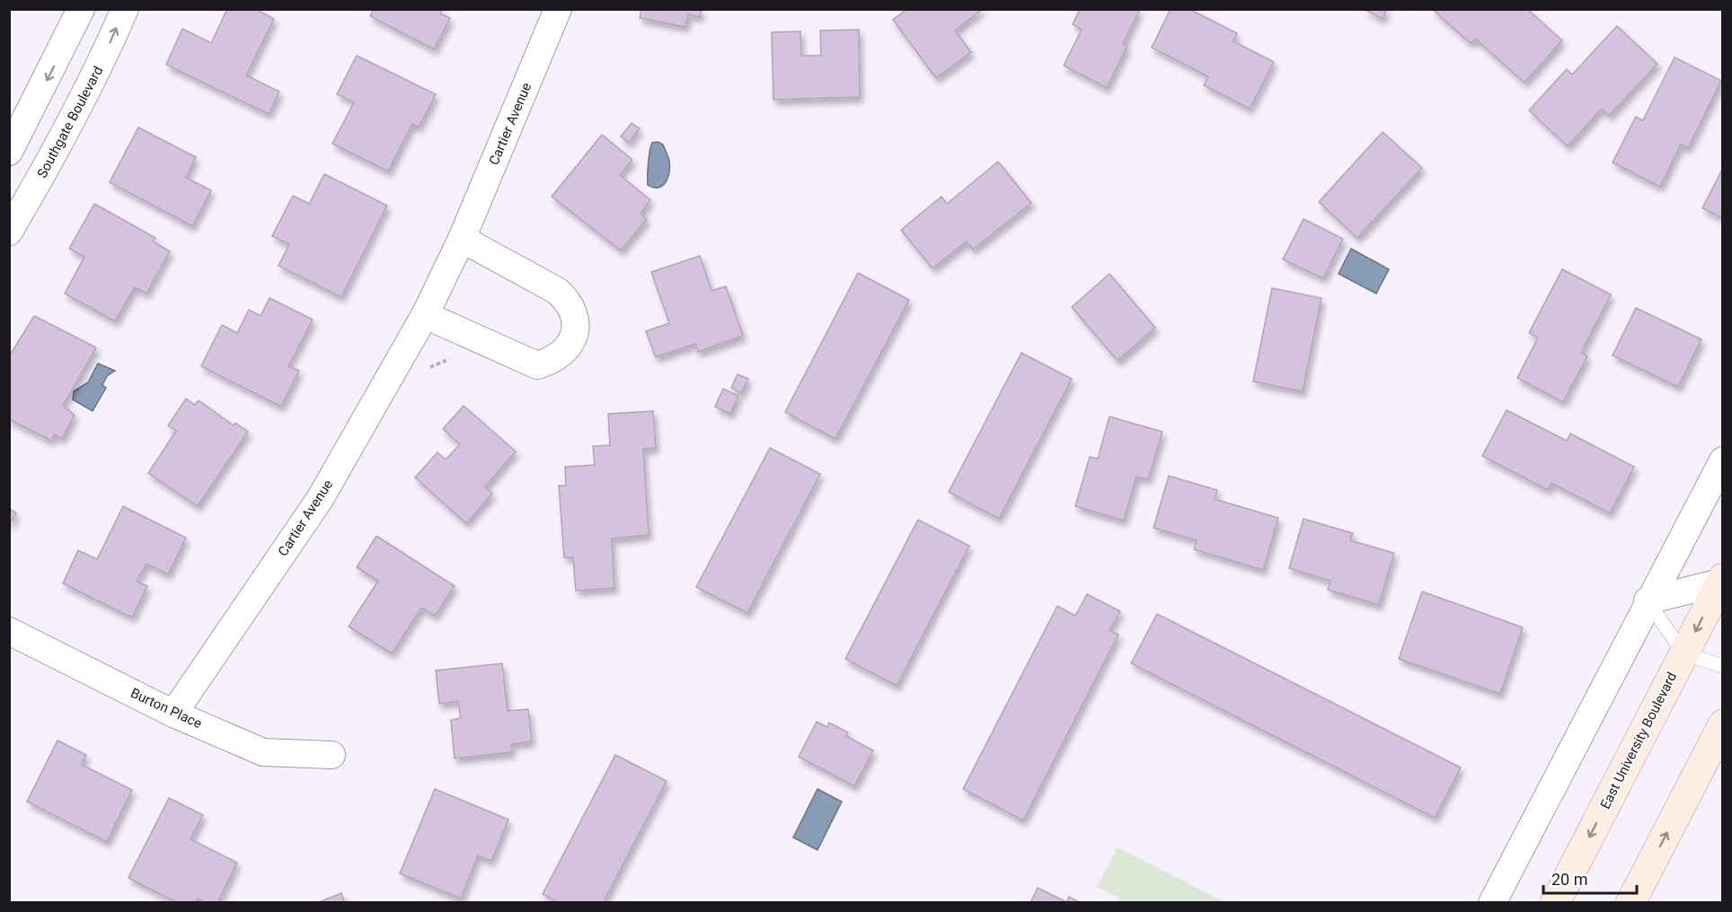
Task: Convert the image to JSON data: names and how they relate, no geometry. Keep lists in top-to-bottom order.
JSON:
{
  "streets": {
    "street": [
      "Southgate Boulevard",
      "Cartier Avenue",
      "Burton Place",
      "East University Boulevard"
    ]
  },
  "crossings": [
    ["Cartier Avenue", "Burton Place"]
  ],
  "scale_bar": "20 m"
}
